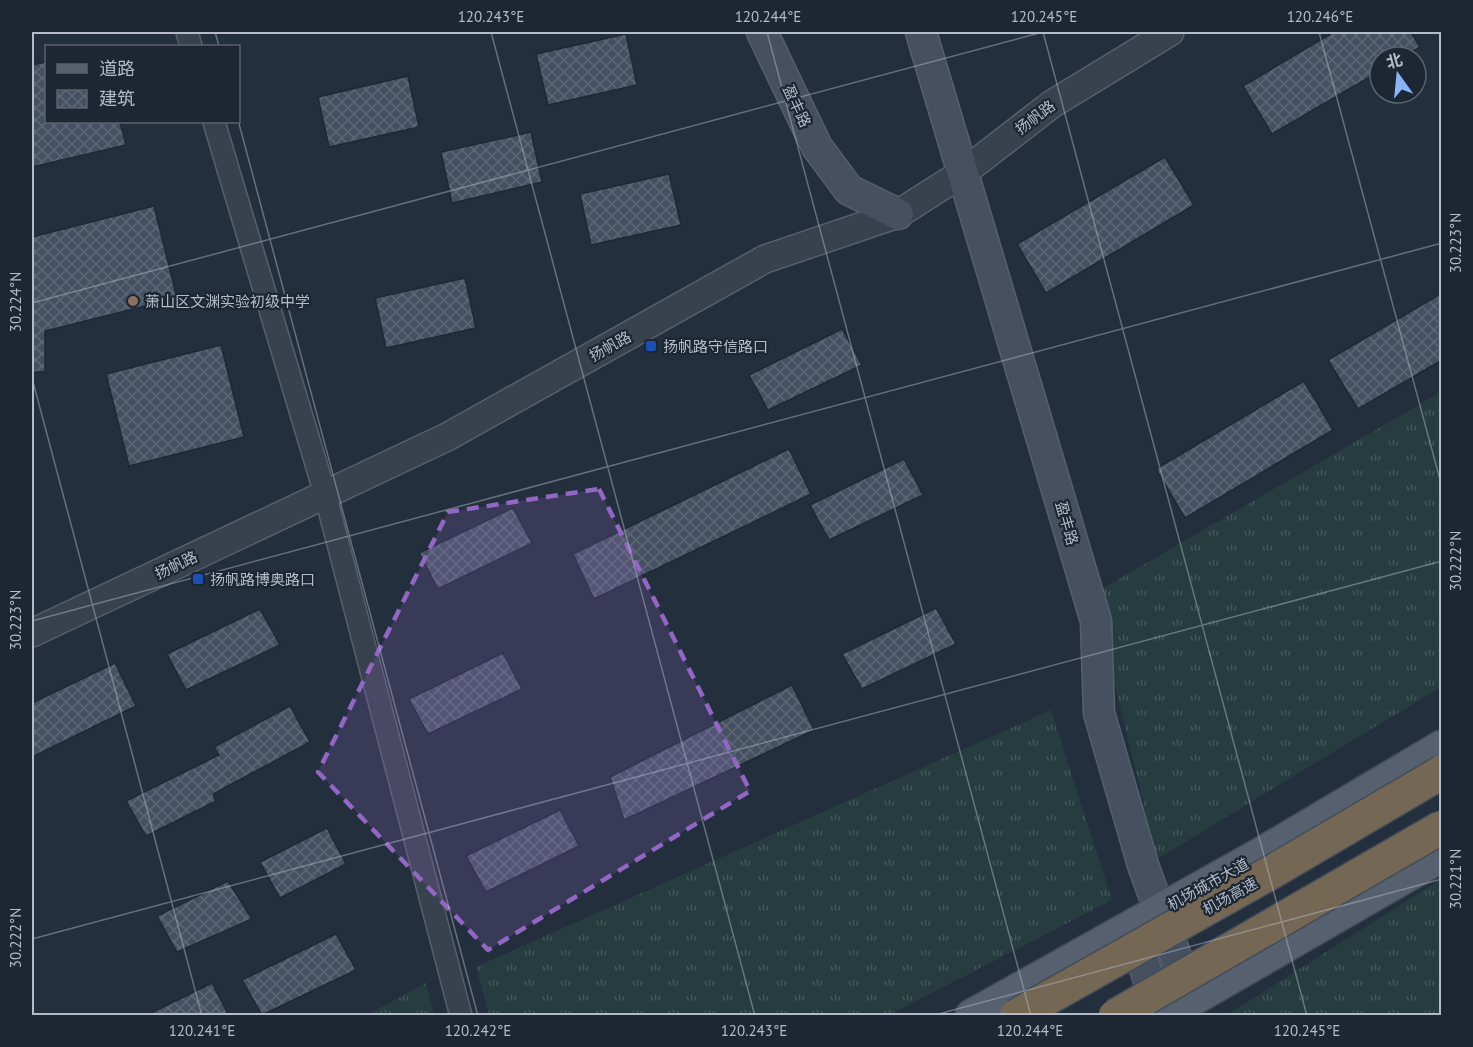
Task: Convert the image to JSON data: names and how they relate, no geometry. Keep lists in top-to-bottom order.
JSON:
{
  "streets": {
    "highway": ["机场高速"],
    "main road": ["盈丰路", "机场城市大道"],
    "street": ["扬帆路"]
  },
  "crossings": [
    ["盈丰路", "扬帆路"],
    ["盈丰路", "机场城市大道"]
  ],
  "places": {
    "other": ["萧山区文渊实验初级中学"],
    "transit": ["扬帆路守信路口", "扬帆路博奥路口"]
  },
  "legend": ["道路", "建筑"],
  "north": "top",
  "coordinates": [
    "120.243°E",
    "120.244°E",
    "120.245°E",
    "120.246°E",
    "30.223°N",
    "30.224°N",
    "30.222°N",
    "30.221°N",
    "120.241°E",
    "120.242°E"
  ]
}
